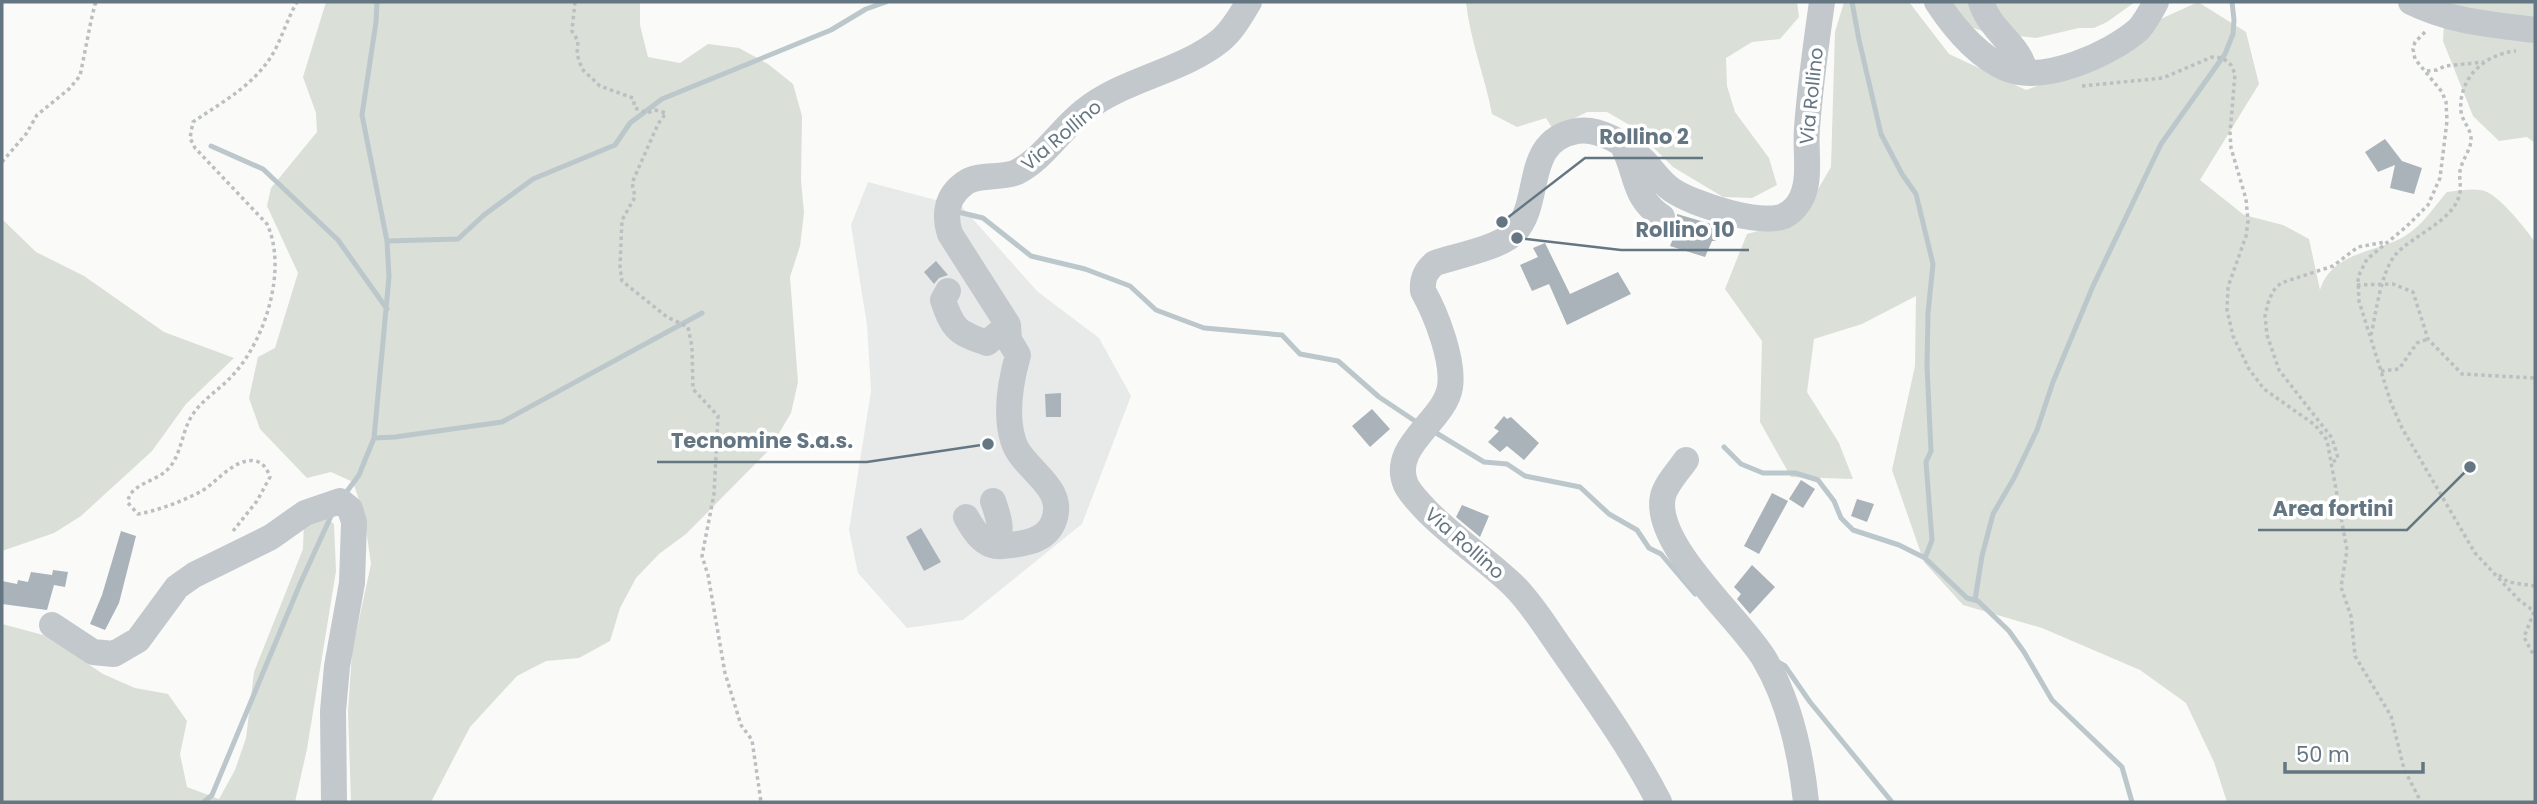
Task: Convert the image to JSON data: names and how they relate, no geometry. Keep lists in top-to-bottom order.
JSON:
{
  "streets": {
    "street": ["Via Rollino"]
  },
  "places": [
    "Rollino 2",
    "Rollino 10",
    "Tecnomine S.a.s.",
    "Area fortini"
  ],
  "scale_bar": "50 m"
}
